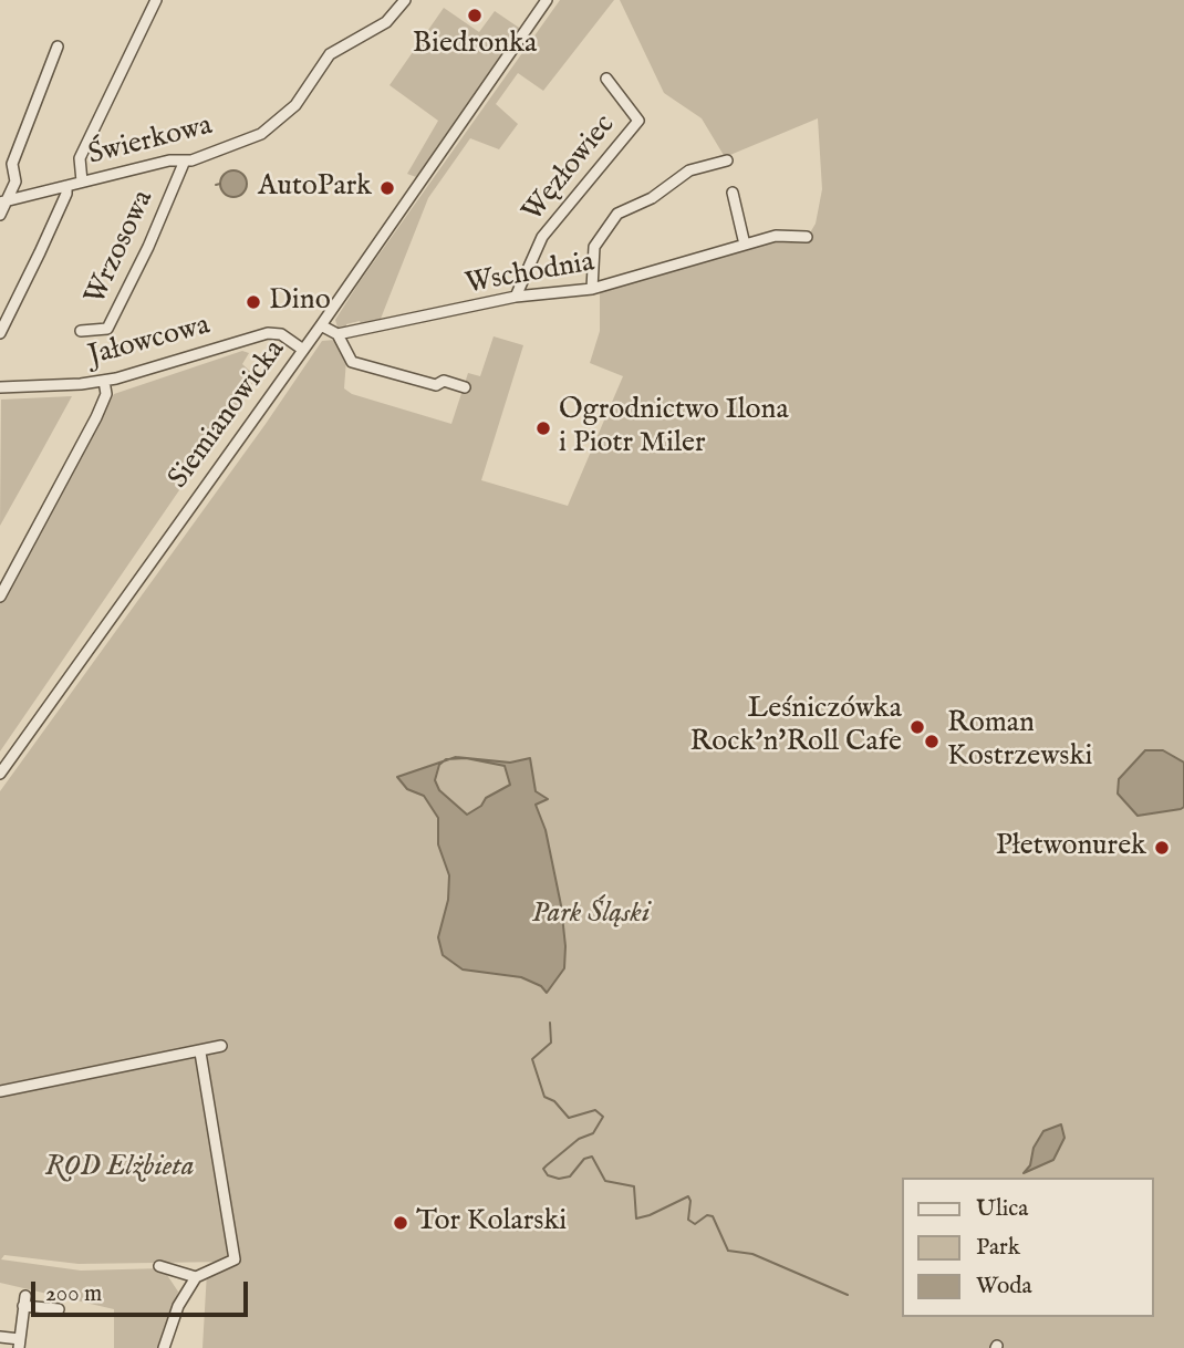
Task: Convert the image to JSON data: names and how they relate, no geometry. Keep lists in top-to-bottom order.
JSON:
{
  "streets": {
    "street": [
      "Świerkowa",
      "Węzłowiec",
      "Wrzosowa",
      "Wschodnia",
      "Jałowcowa",
      "Siemianowicka"
    ]
  },
  "crossings": [
    ["Świerkowa", "Wrzosowa"],
    ["Węzłowiec", "Wschodnia"],
    ["Jałowcowa", "Siemianowicka"]
  ],
  "parks": ["Park Śląski", "ROD Elżbieta"],
  "places": [
    "Biedronka",
    "AutoPark",
    "Dino",
    "Ogrodnictwo Ilona i Piotr Miler",
    "Leśniczówka Rock'n'Roll Cafe",
    "Roman Kostrzewski",
    "Płetwonurek",
    "Tor Kolarski"
  ],
  "legend": ["Ulica", "Park", "Woda"],
  "scale_bar": "200 m"
}
